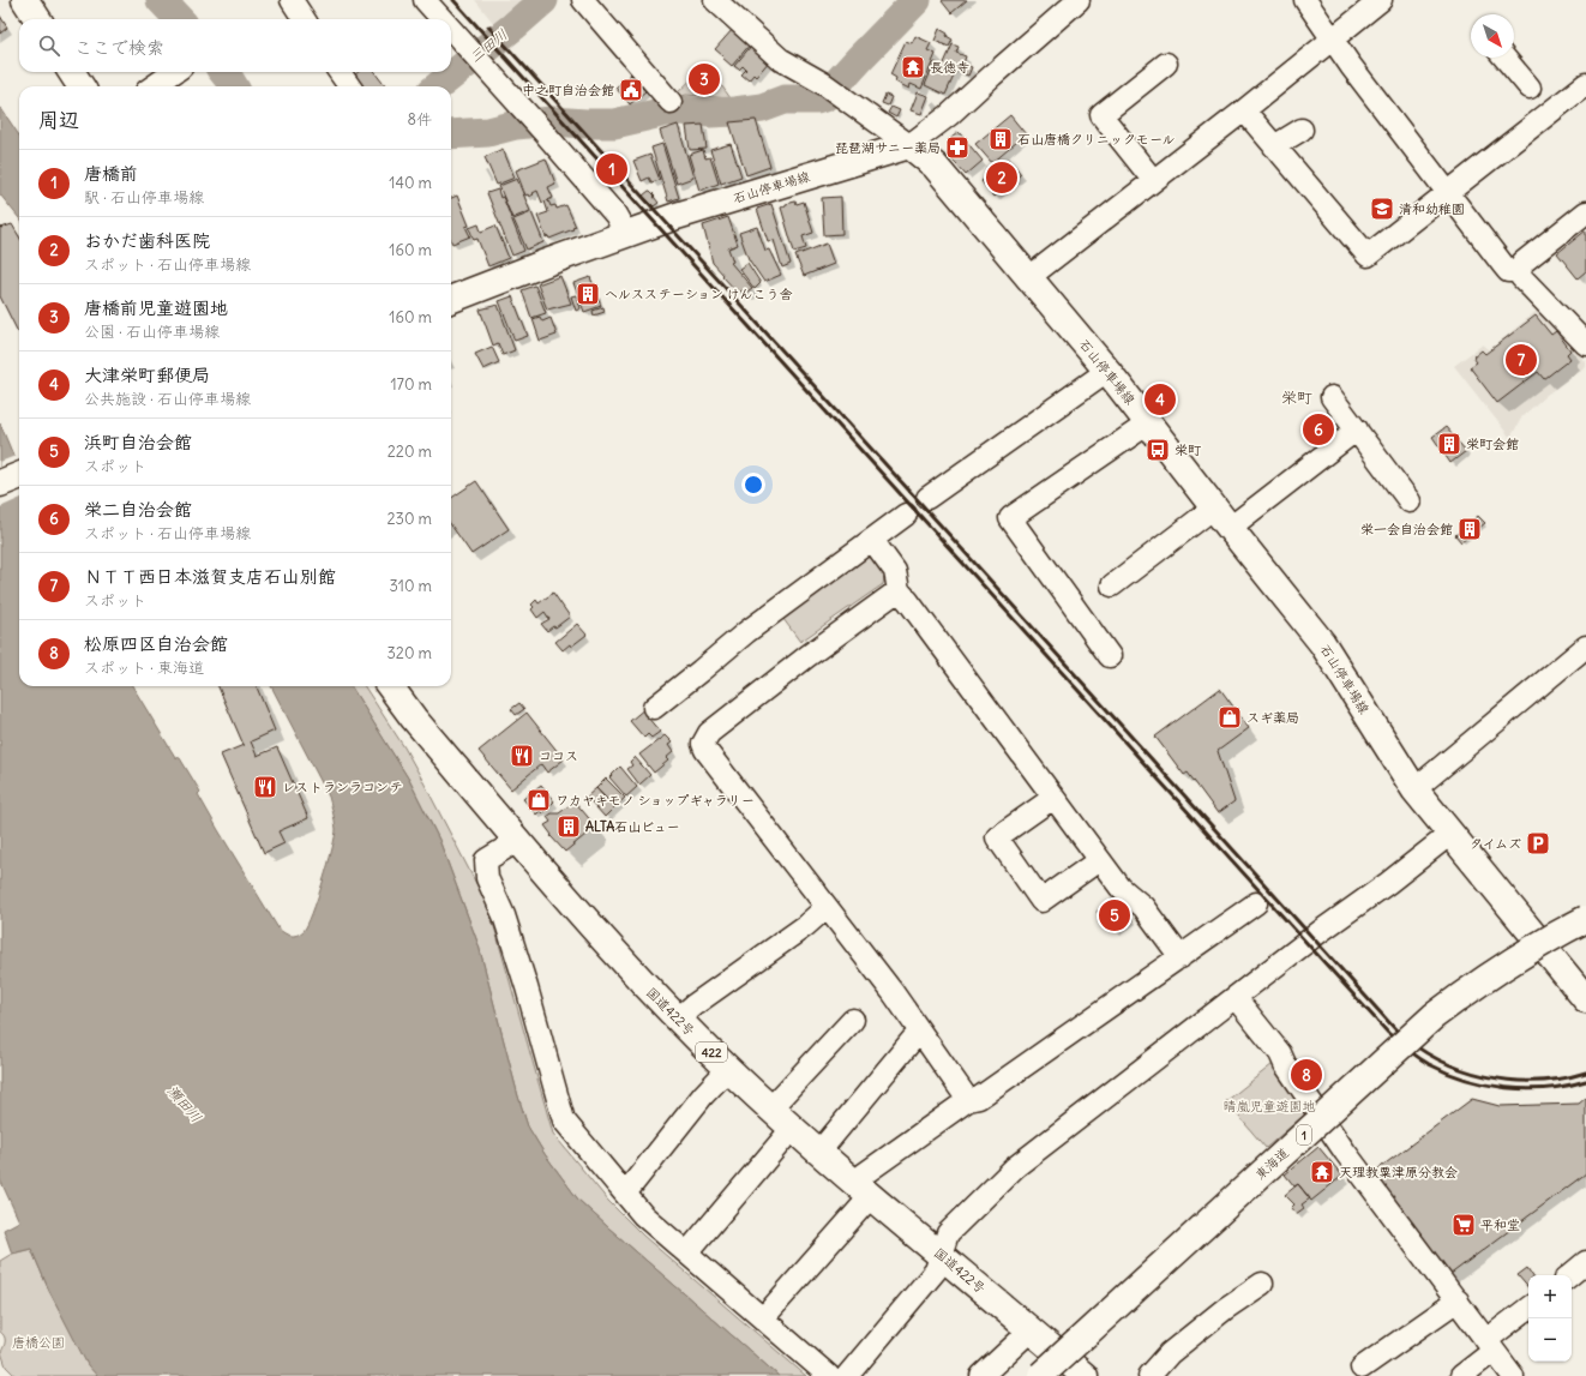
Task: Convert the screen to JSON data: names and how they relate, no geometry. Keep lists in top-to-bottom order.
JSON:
{
  "streets": {
    "main road": [
      "石山停車場線",
      "国道422号",
      "422",
      "1",
      "東海道"
    ]
  },
  "districts": ["栄町"],
  "water": ["三田川", "瀬田川"],
  "parks": ["晴嵐児童遊園地", "唐橋公園"],
  "places": {
    "temple": ["長徳寺", "天理教粟津原分教会"],
    "public building": ["中之町自治会館"],
    "building": [
      "石山唐橋クリニックモール",
      "ヘルスステーション けんこう舎",
      "栄町会館",
      "栄一会自治会館",
      "ALTA石山ビュー"
    ],
    "pharmacy": ["琵琶湖サニー薬局"],
    "school or university": ["清和幼稚園"],
    "bus stop": ["栄町"],
    "shop": ["スギ薬局", "ワカヤキモノ ショップギャラリー"],
    "restaurant": ["ココス", "レストランラコンテ"],
    "parking": ["タイムズ"],
    "supermarket": ["平和堂"]
  },
  "north": "bottom right",
  "page": {
    "search": "ここで検索",
    "pins": [
      "3",
      "1",
      "2",
      "7",
      "4",
      "6",
      "5",
      "8"
    ],
    "heading": ["周辺", "8件"],
    "list": [
      {
        "mark": "1",
        "name": "唐橋前",
        "note": "駅 · 石山停車場線",
        "value": "140 m"
      },
      {
        "mark": "2",
        "name": "おかだ歯科医院",
        "note": "スポット · 石山停車場線",
        "value": "160 m"
      },
      {
        "mark": "3",
        "name": "唐橋前児童遊園地",
        "note": "公園 · 石山停車場線",
        "value": "160 m"
      },
      {
        "mark": "4",
        "name": "大津栄町郵便局",
        "note": "公共施設 · 石山停車場線",
        "value": "170 m"
      },
      {
        "mark": "5",
        "name": "浜町自治会館",
        "note": "スポット",
        "value": "220 m"
      },
      {
        "mark": "6",
        "name": "栄二自治会館",
        "note": "スポット · 石山停車場線",
        "value": "230 m"
      },
      {
        "mark": "7",
        "name": "ＮＴＴ西日本滋賀支店石山別館",
        "note": "スポット",
        "value": "310 m"
      },
      {
        "mark": "8",
        "name": "松原四区自治会館",
        "note": "スポット · 東海道",
        "value": "320 m"
      }
    ],
    "map_buttons": ["+", "−"]
  }
}
